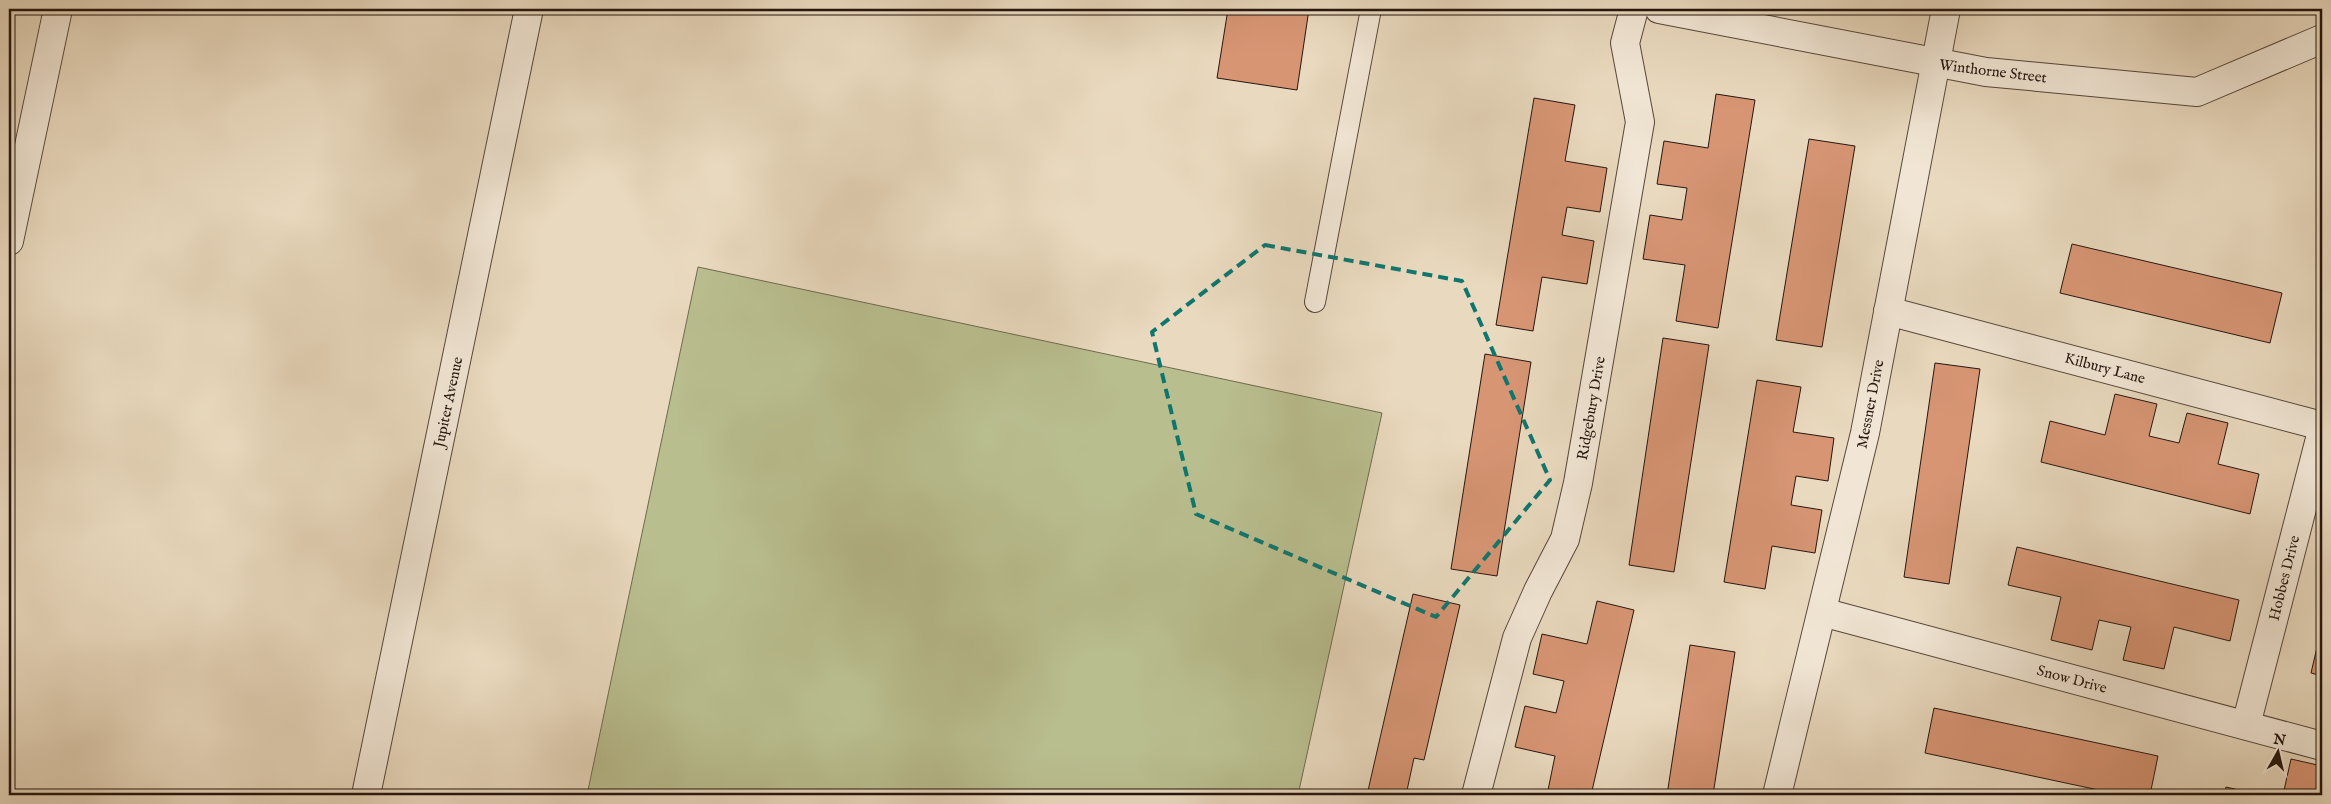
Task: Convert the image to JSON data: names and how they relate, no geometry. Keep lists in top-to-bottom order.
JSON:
{
  "streets": {
    "street": [
      "Winthorne Street",
      "Kilbury Lane",
      "Jupiter Avenue",
      "Messner Drive",
      "Ridgebury Drive",
      "Hobbes Drive",
      "Snow Drive"
    ]
  },
  "crossings": [
    ["Winthorne Street", "Messner Drive"],
    ["Kilbury Lane", "Messner Drive"],
    ["Messner Drive", "Snow Drive"],
    ["Hobbes Drive", "Snow Drive"]
  ],
  "north": "top"
}
